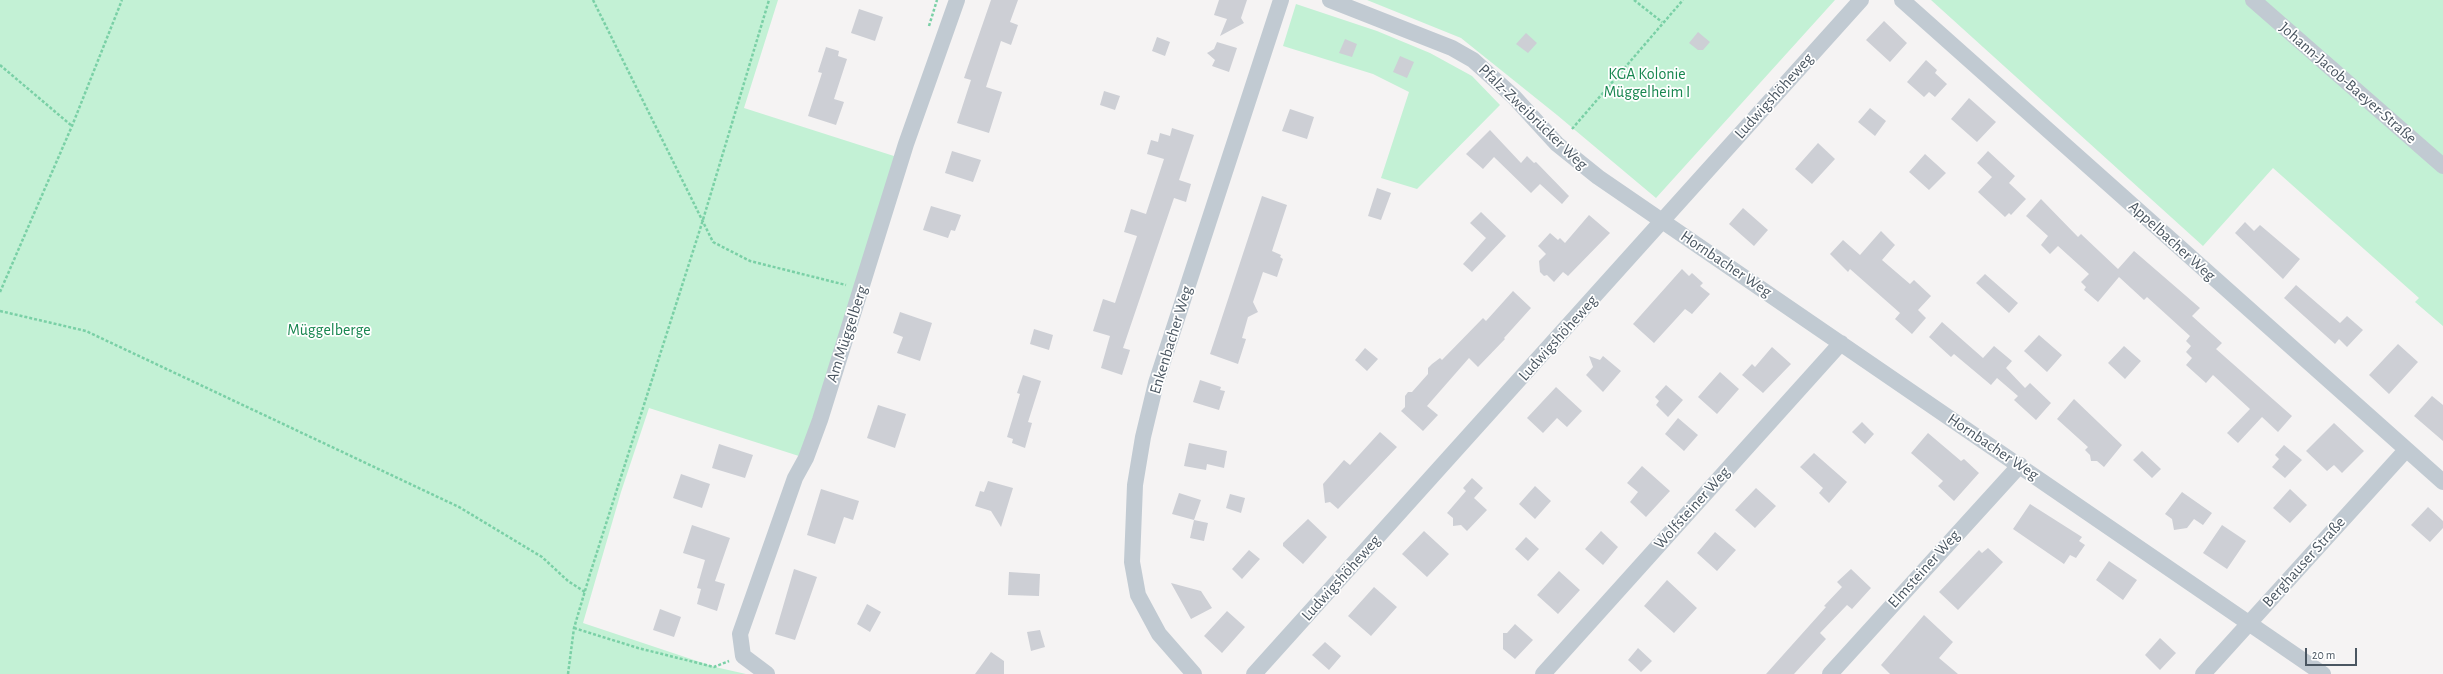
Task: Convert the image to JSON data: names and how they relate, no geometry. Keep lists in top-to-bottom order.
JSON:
{
  "streets": {
    "street": [
      "Johann-Jacob-Baeyer-Straße",
      "Ludwigshöheweg",
      "Pfalz-Zweibrücker Weg",
      "Appelbacher Weg",
      "Hornbacher Weg",
      "Am Müggelberg",
      "Enkenbacher Weg",
      "Wolfsteiner Weg",
      "Berghauser Straße",
      "Elmsteiner Weg"
    ]
  },
  "crossings": [
    ["Ludwigshöheweg", "Pfalz-Zweibrücker Weg"],
    ["Ludwigshöheweg", "Hornbacher Weg"],
    ["Pfalz-Zweibrücker Weg", "Hornbacher Weg"],
    ["Appelbacher Weg", "Berghauser Straße"],
    ["Hornbacher Weg", "Wolfsteiner Weg"],
    ["Hornbacher Weg", "Berghauser Straße"],
    ["Hornbacher Weg", "Elmsteiner Weg"]
  ],
  "parks": ["KGA Kolonie Müggelheim I", "Müggelberge"],
  "scale_bar": "20 m"
}
